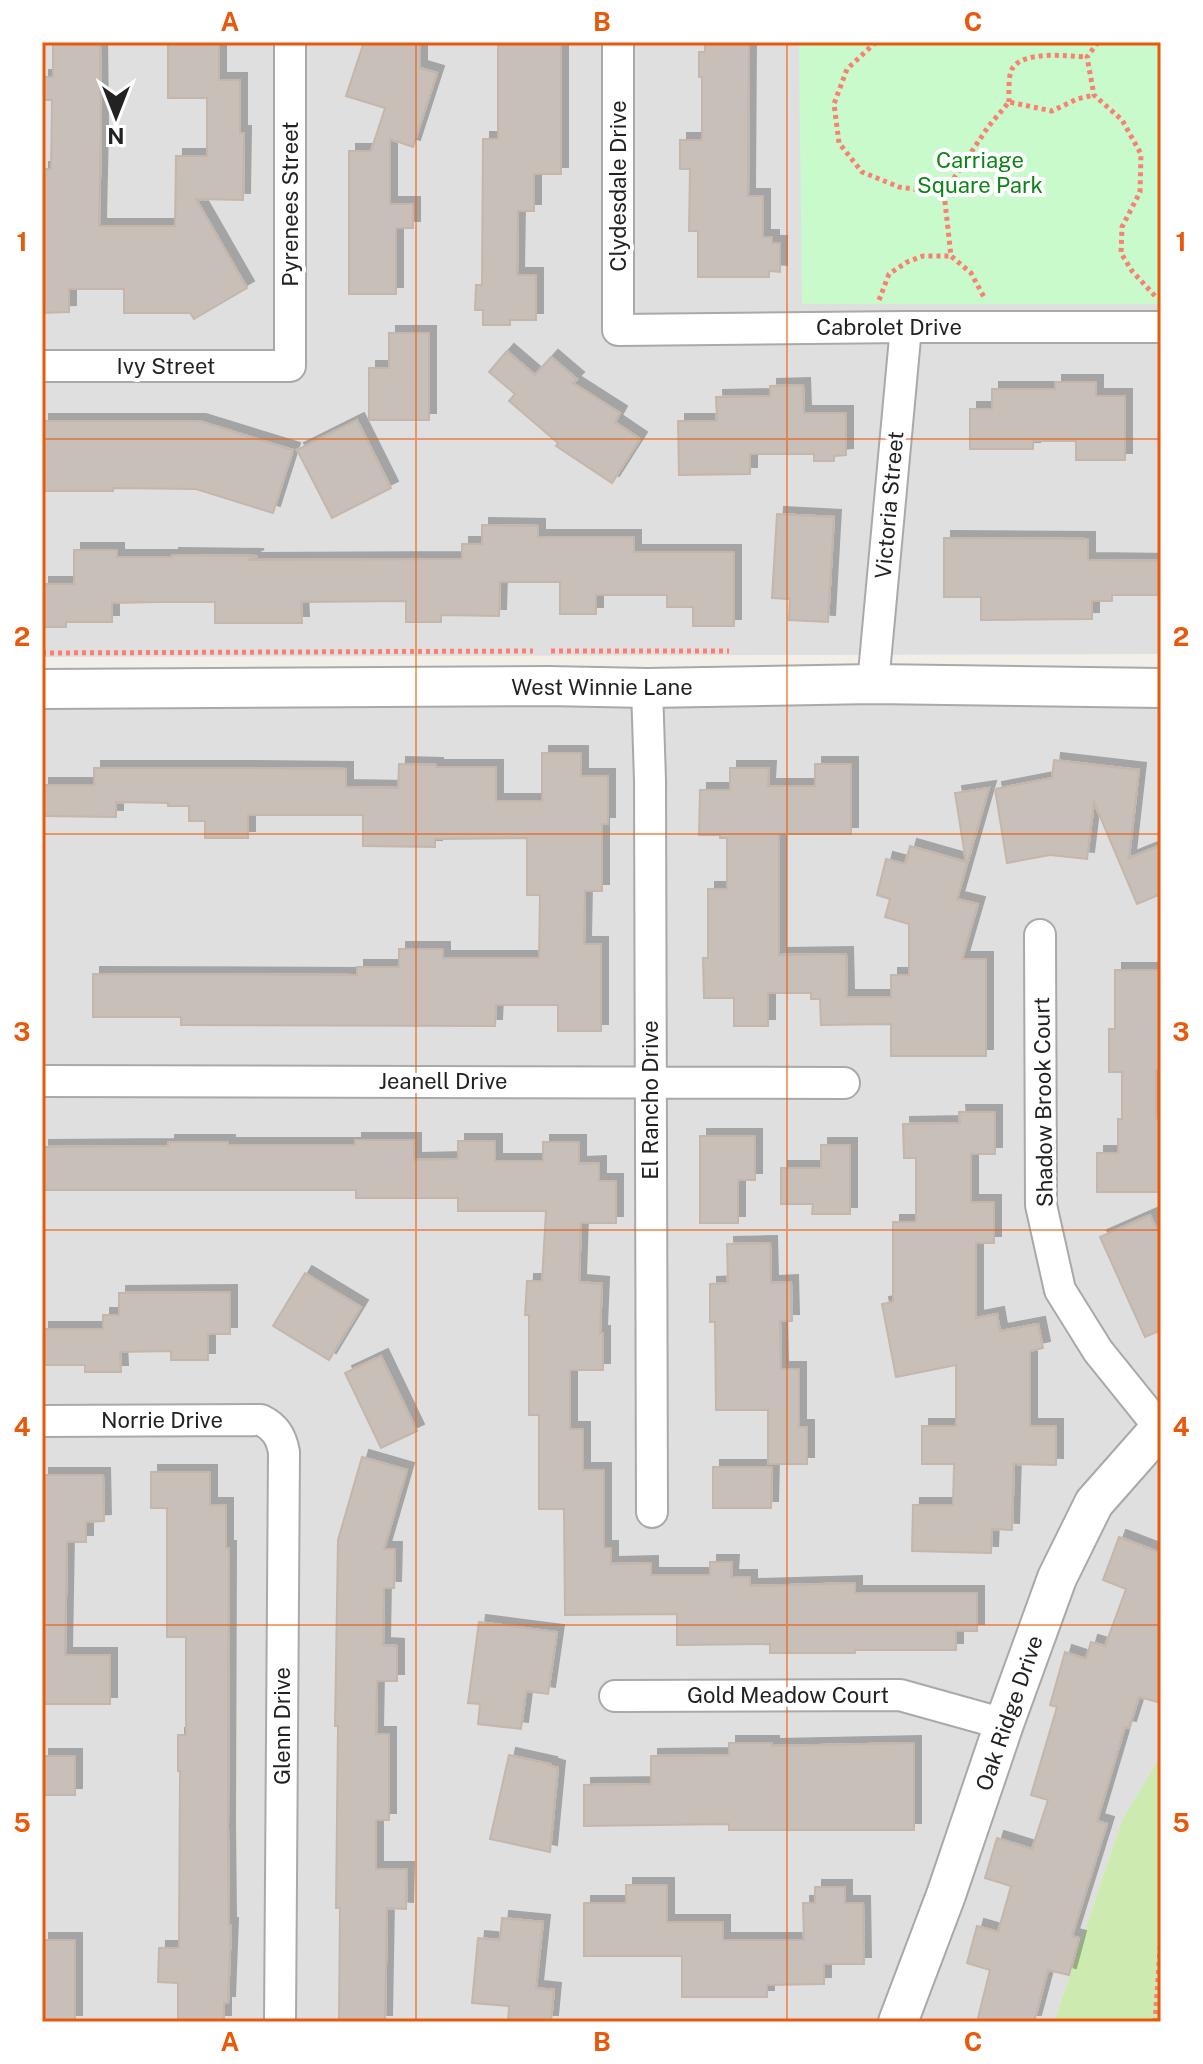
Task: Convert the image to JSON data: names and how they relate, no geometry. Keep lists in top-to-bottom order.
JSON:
{
  "streets": {
    "street": [
      "Clydesdale Drive",
      "Pyrenees Street",
      "Cabrolet Drive",
      "Ivy Street",
      "Victoria Street",
      "West Winnie Lane",
      "Jeanell Drive",
      "El Rancho Drive",
      "Shadow Brook Court",
      "Norrie Drive",
      "Gold Meadow Court",
      "Oak Ridge Drive",
      "Glenn Drive"
    ]
  },
  "crossings": [
    ["Clydesdale Drive", "Cabrolet Drive"],
    ["Pyrenees Street", "Ivy Street"],
    ["Cabrolet Drive", "Victoria Street"],
    ["Victoria Street", "West Winnie Lane"],
    ["West Winnie Lane", "El Rancho Drive"],
    ["Jeanell Drive", "El Rancho Drive"],
    ["Shadow Brook Court", "Oak Ridge Drive"],
    ["Norrie Drive", "Glenn Drive"],
    ["Gold Meadow Court", "Oak Ridge Drive"]
  ],
  "parks": ["Carriage Square Park"],
  "north": "bottom",
  "grid": {
    "columns": ["A", "B", "C"],
    "rows": [
      "1",
      "2",
      "3",
      "4",
      "5"
    ]
  }
}
